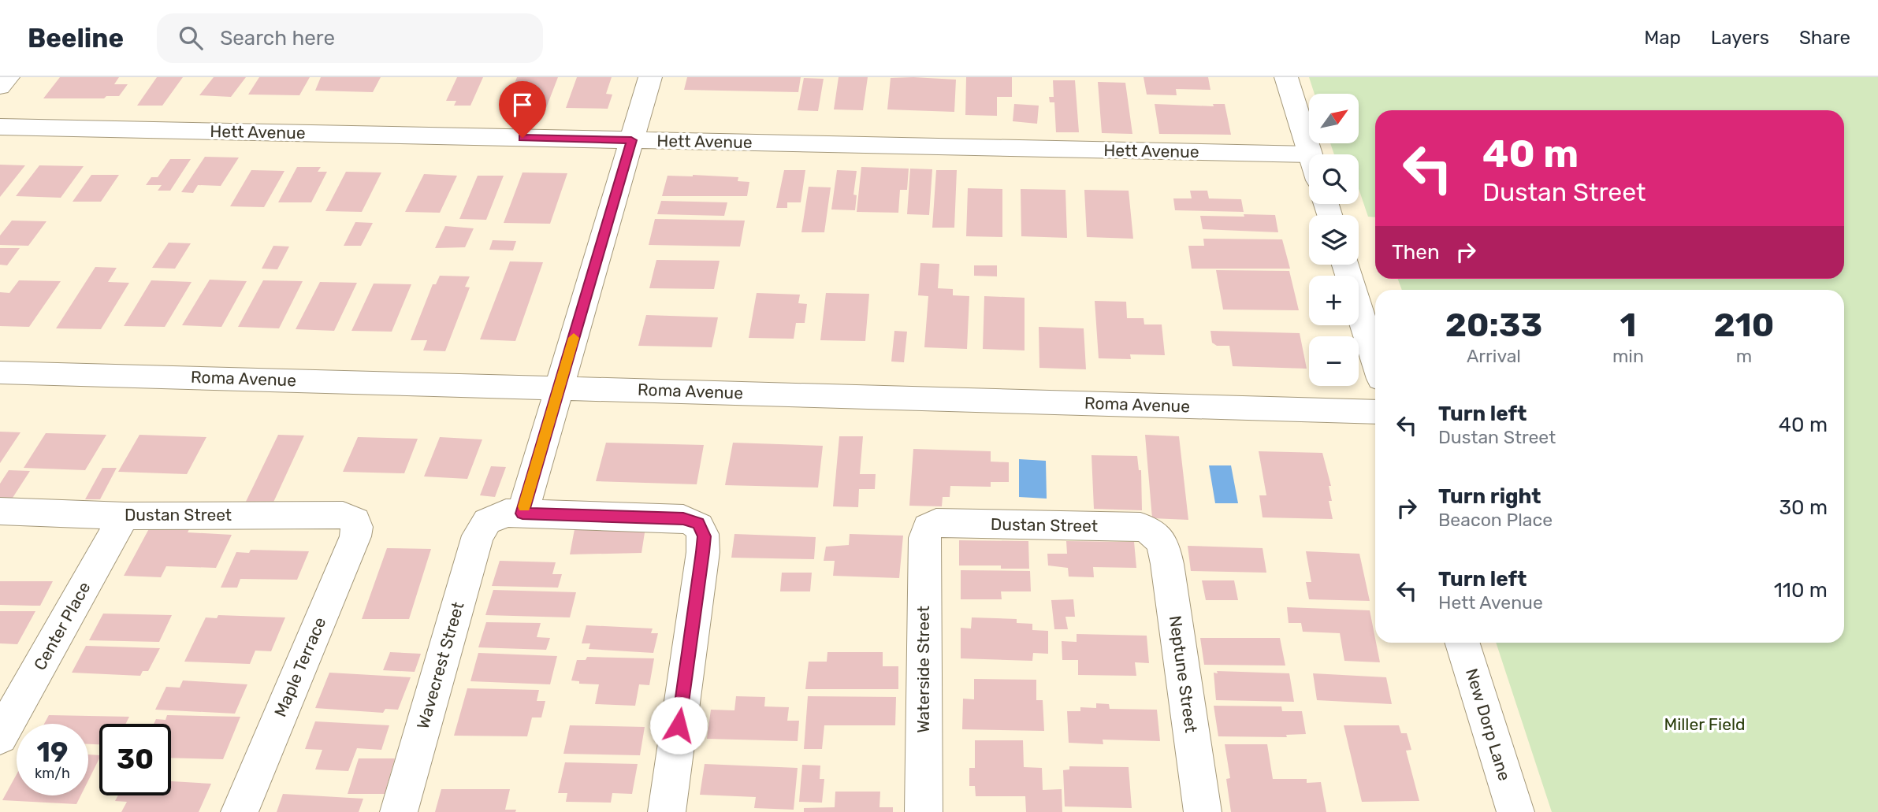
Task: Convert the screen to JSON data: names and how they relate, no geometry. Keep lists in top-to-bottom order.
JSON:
{
  "streets": {
    "street": [
      "Hett Avenue",
      "Roma Avenue",
      "Dustan Street",
      "Center Place",
      "Wavecrest Street",
      "Maple Terrace",
      "Waterside Street",
      "Neptune Street",
      "New Dorp Lane"
    ]
  },
  "crossings": [
    ["Dustan Street", "Center Place"],
    ["Dustan Street", "Maple Terrace"],
    ["Dustan Street", "Waterside Street"],
    ["Dustan Street", "Neptune Street"]
  ],
  "parks": ["Miller Field"],
  "north": "top right",
  "page": {
    "header": "Beeline",
    "search": "Search here",
    "nav": ["Map", "Layers", "Share"],
    "map_buttons": ["+", "−"],
    "turn": ["40 m", "Dustan Street"],
    "then": "Then",
    "eta": [
      "20:33",
      "Arrival",
      "1",
      "min",
      "210",
      "m"
    ],
    "list": [
      {
        "name": "Turn left",
        "note": "Dustan Street",
        "value": "40 m"
      },
      {
        "name": "Turn right",
        "note": "Beacon Place",
        "value": "30 m"
      },
      {
        "name": "Turn left",
        "note": "Hett Avenue",
        "value": "110 m"
      }
    ],
    "speed": "19 km/h",
    "limit": "30"
  }
}
